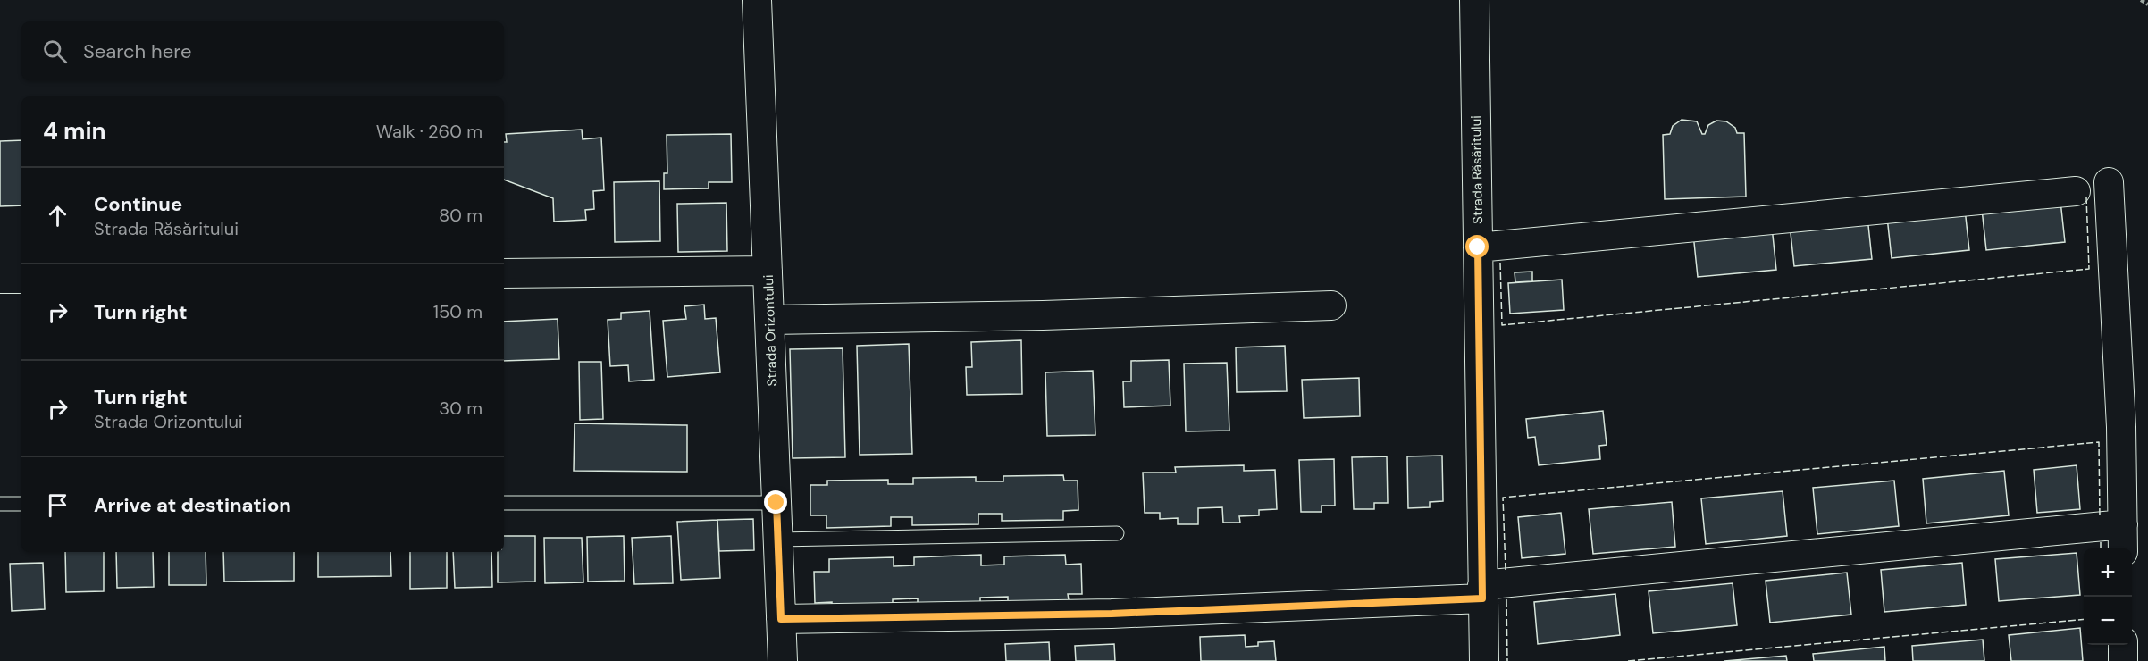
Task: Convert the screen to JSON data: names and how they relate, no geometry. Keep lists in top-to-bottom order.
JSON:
{
  "streets": {
    "street": ["Strada Răsăritului", "Strada Orizontului"]
  },
  "page": {
    "search": "Search here",
    "heading": ["4 min", "Walk · 260 m"],
    "list": [
      ["Continue", "Strada Răsăritului", "80 m"],
      ["Turn right", "150 m"],
      ["Turn right", "Strada Orizontului", "30 m"],
      "Arrive at destination"
    ],
    "map_buttons": ["+", "−"]
  }
}
